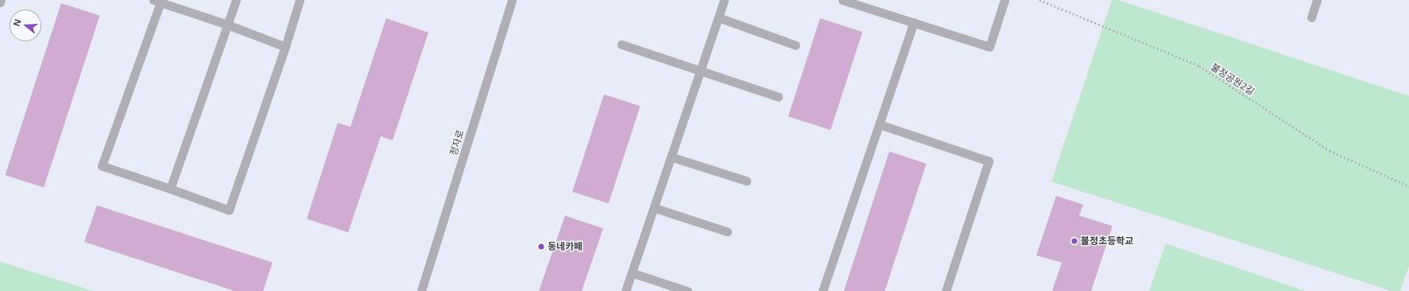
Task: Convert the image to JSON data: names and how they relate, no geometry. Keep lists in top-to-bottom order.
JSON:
{
  "streets": {
    "street": ["정자로"],
    "path": ["불정공원2길"]
  },
  "places": ["불정초등학교", "동네카페"],
  "north": "left"
}
